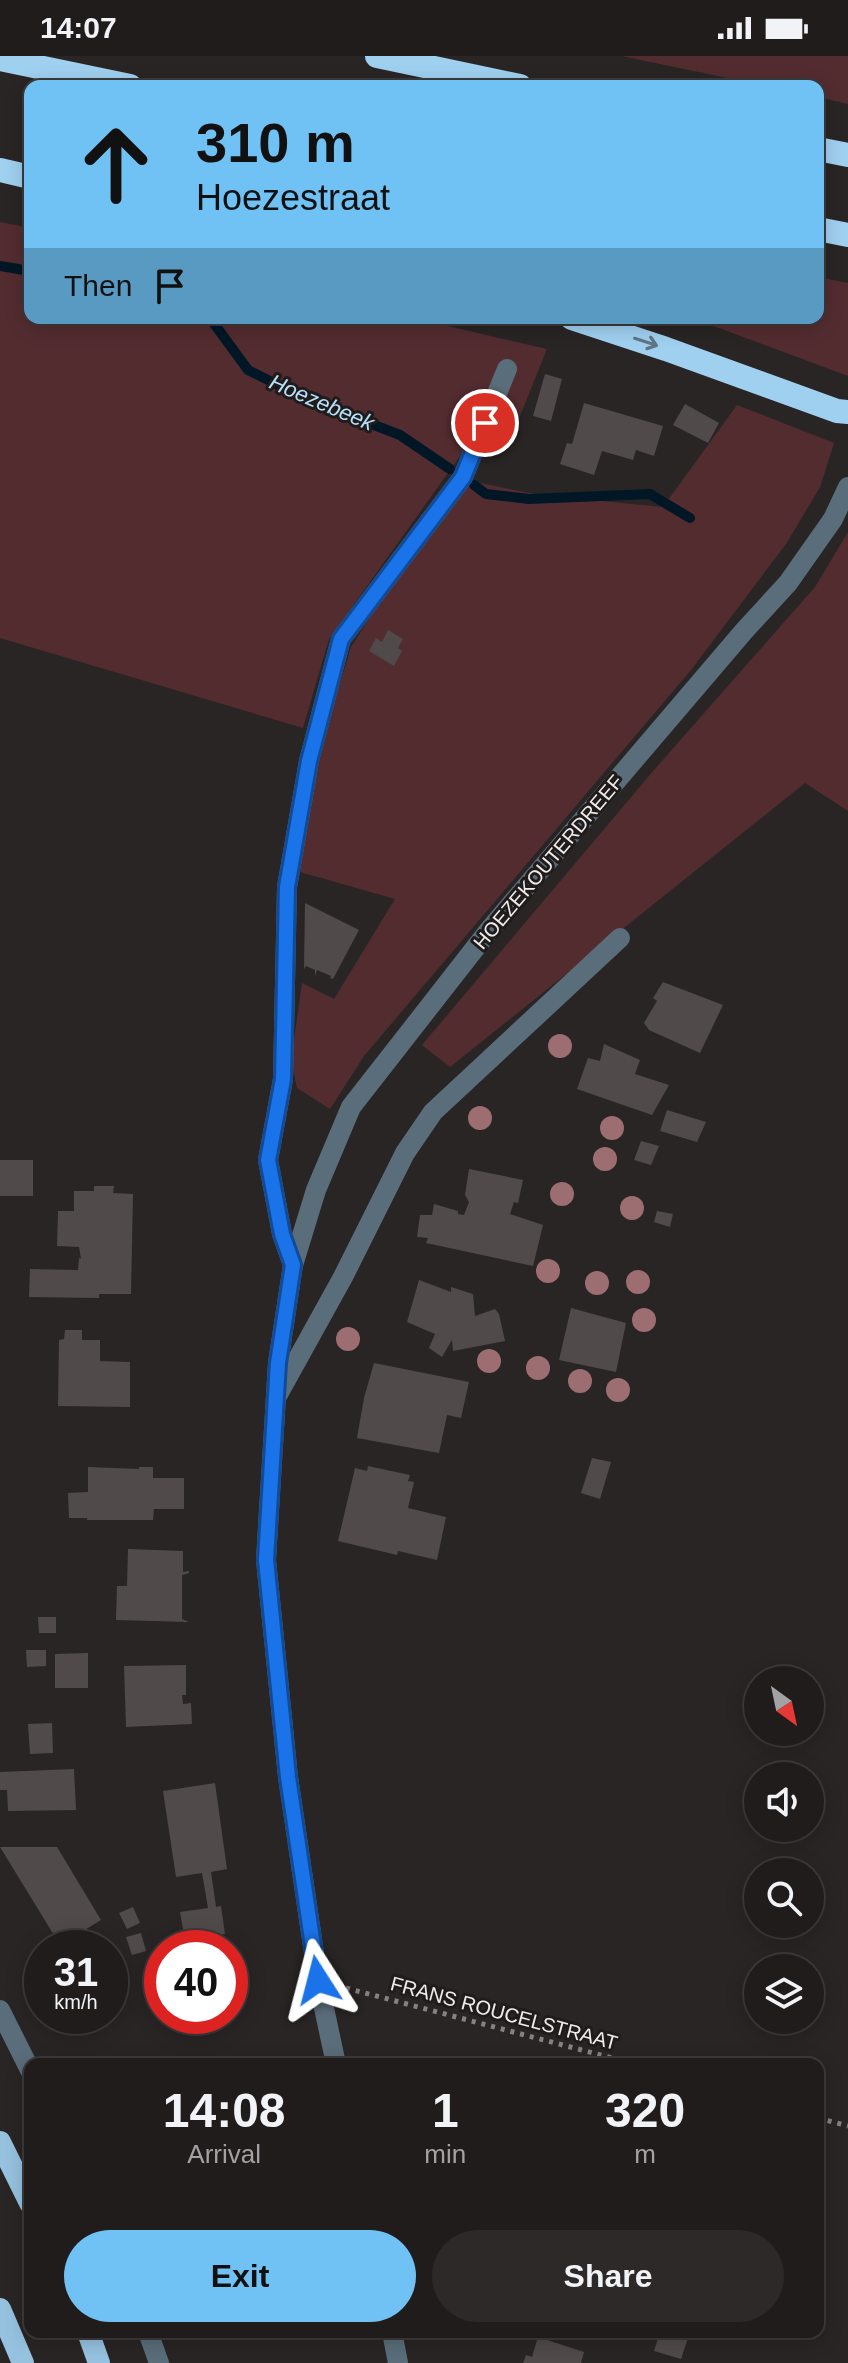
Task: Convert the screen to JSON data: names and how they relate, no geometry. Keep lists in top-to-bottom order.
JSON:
{
  "streets": {
    "street": ["HOEZEKOUTERDREEF"],
    "path": ["FRANS ROUCELSTRAAT"]
  },
  "crossings": [
    ["HOEZEKOUTERDREEF", "FRANS ROUCELSTRAAT"]
  ],
  "water": ["Hoezebeek"],
  "north": "bottom right",
  "page": {
    "status": "14:07",
    "turn": ["310 m", "Hoezestraat"],
    "then": "Then",
    "speed": "31 km/h",
    "limit": "40",
    "eta": [
      "14:08",
      "Arrival",
      "1",
      "min",
      "320",
      "m"
    ],
    "buttons": ["Exit", "Share"]
  }
}
